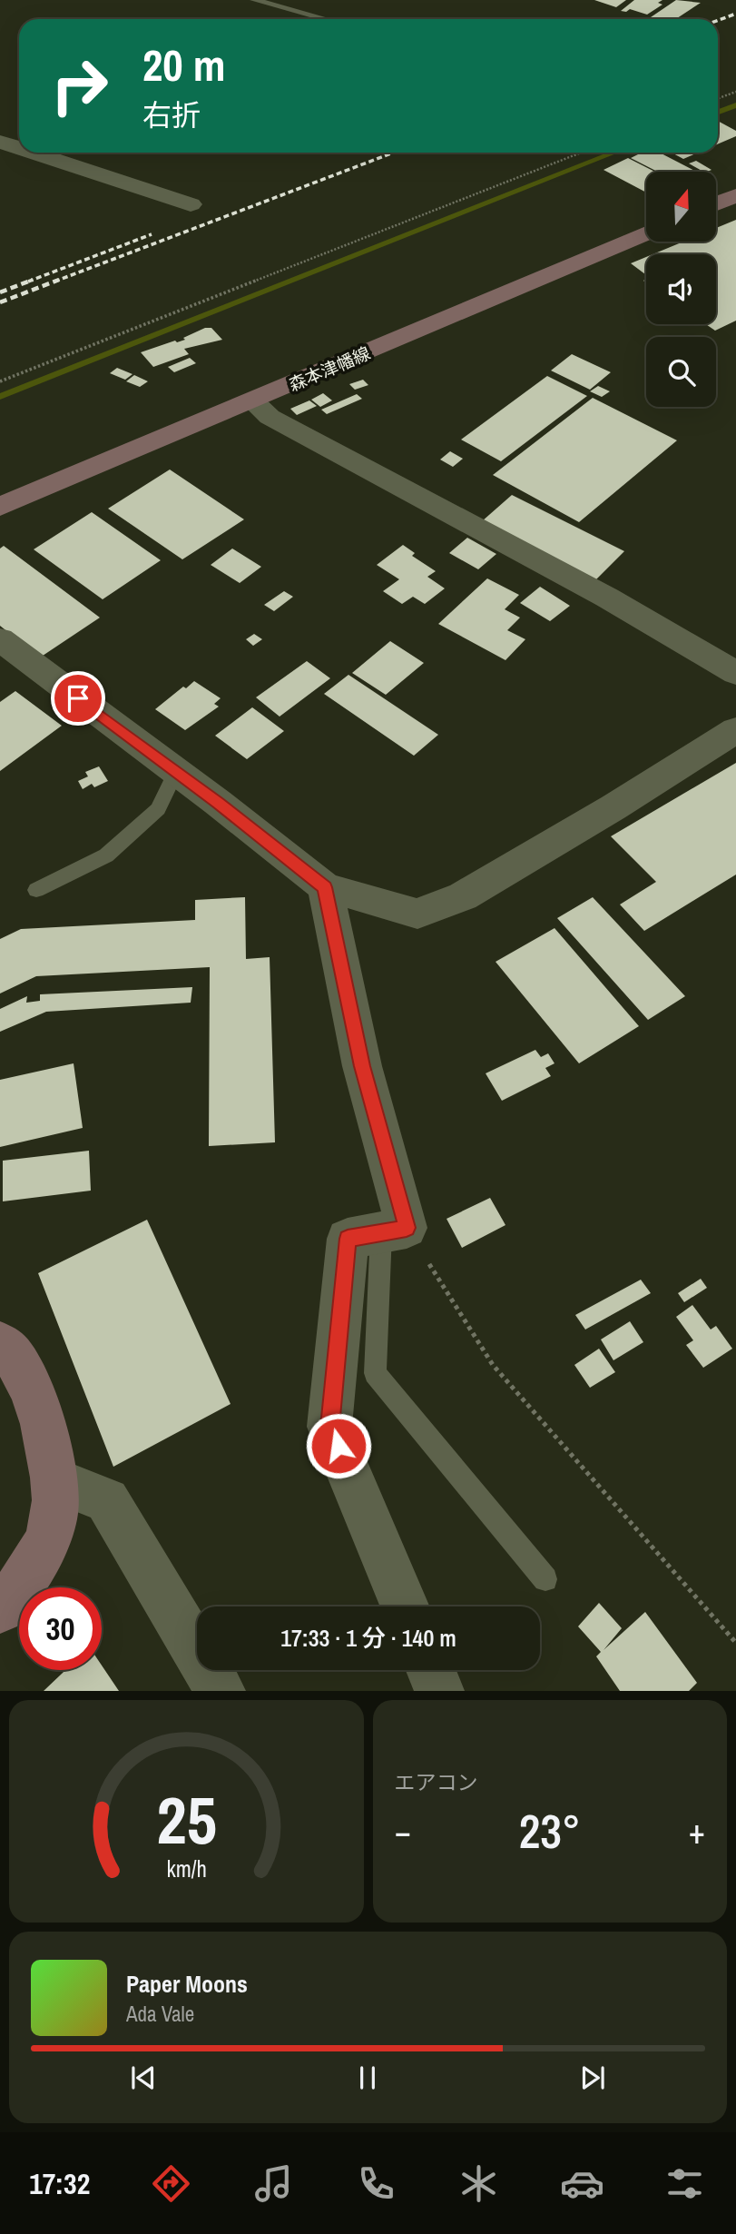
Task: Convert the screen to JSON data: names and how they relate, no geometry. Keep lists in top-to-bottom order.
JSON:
{
  "streets": {
    "main road": ["森本津幡線"]
  },
  "north": "top",
  "page": {
    "turn": ["20 m", "右折"],
    "limit": "30",
    "trip": "17:33 · 1 分 · 140 m",
    "tile": "エアコン",
    "heat": ["−", "23°", "+"],
    "song": ["Paper Moons", "Ada Vale"],
    "tabs": "17:32",
    "gauge": ["25", "km/h"]
  }
}
